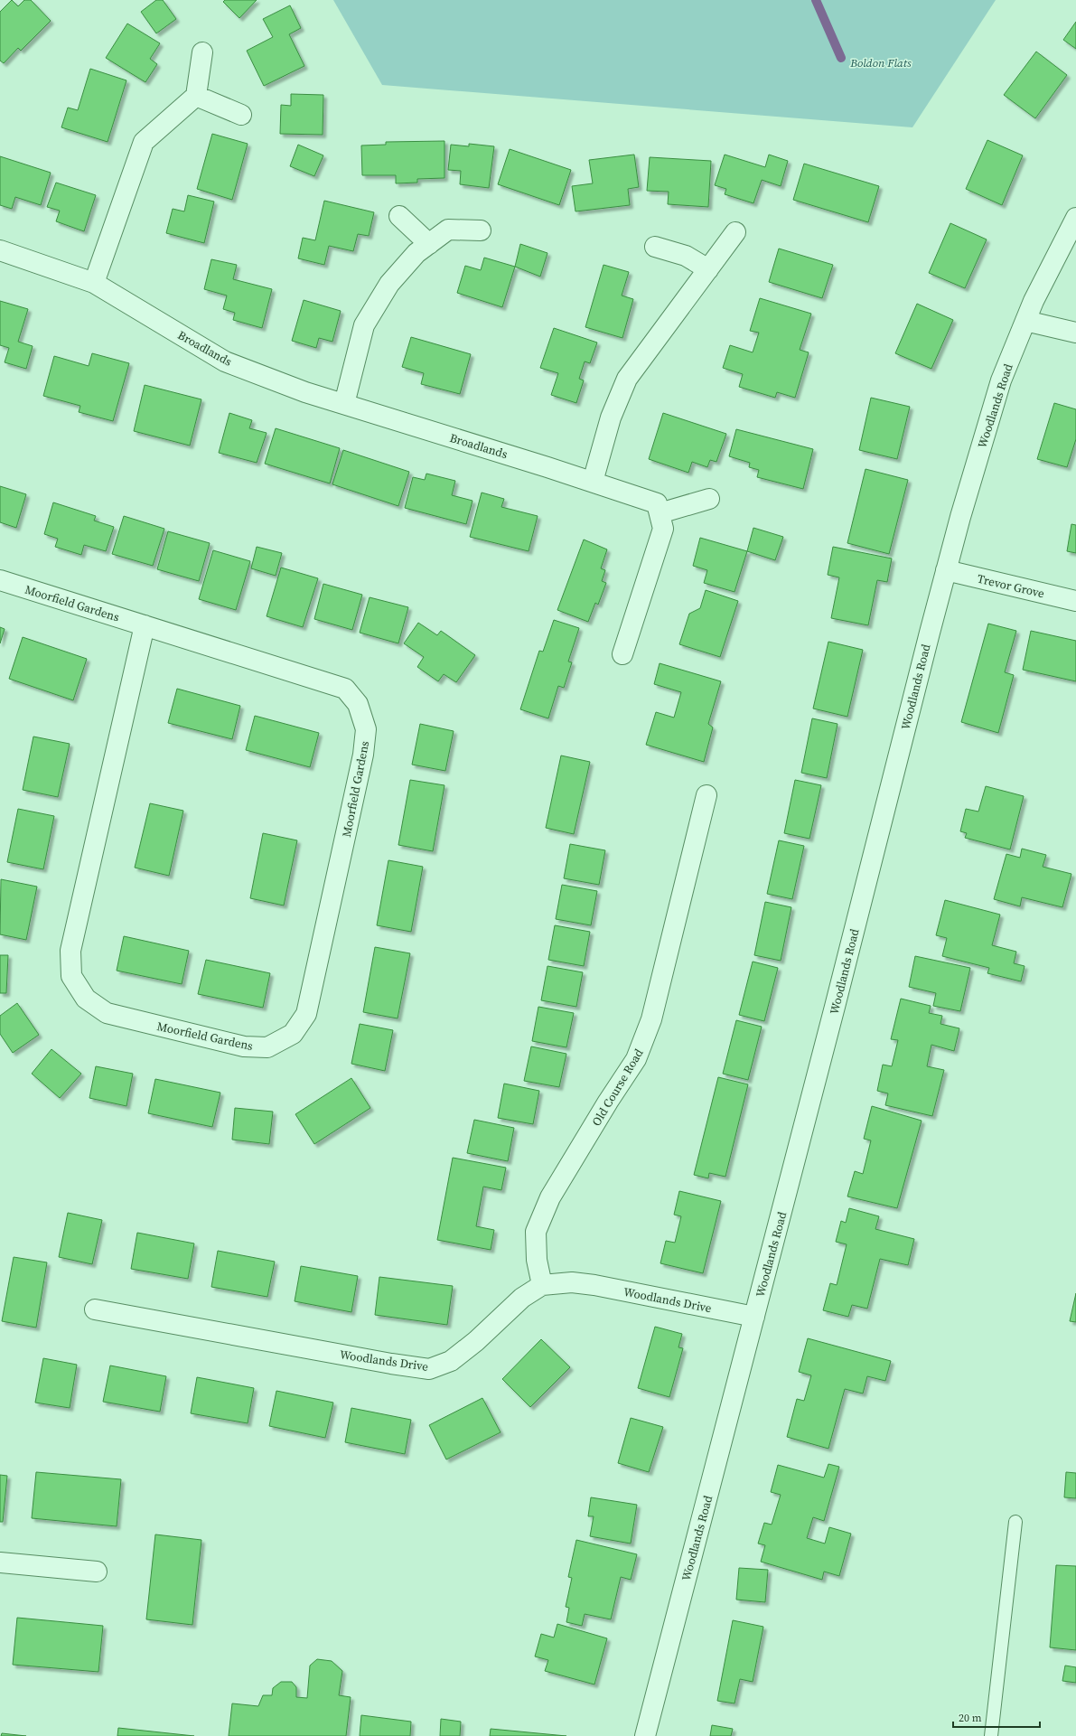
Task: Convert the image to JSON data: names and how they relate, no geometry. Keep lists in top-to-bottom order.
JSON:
{
  "streets": {
    "street": [
      "Broadlands",
      "Woodlands Road",
      "Trevor Grove",
      "Moorfield Gardens",
      "Old Course Road",
      "Woodlands Drive"
    ]
  },
  "crossings": [
    ["Woodlands Road", "Trevor Grove"],
    ["Woodlands Road", "Woodlands Drive"],
    ["Old Course Road", "Woodlands Drive"]
  ],
  "parks": ["Boldon Flats"],
  "scale_bar": "20 m"
}
